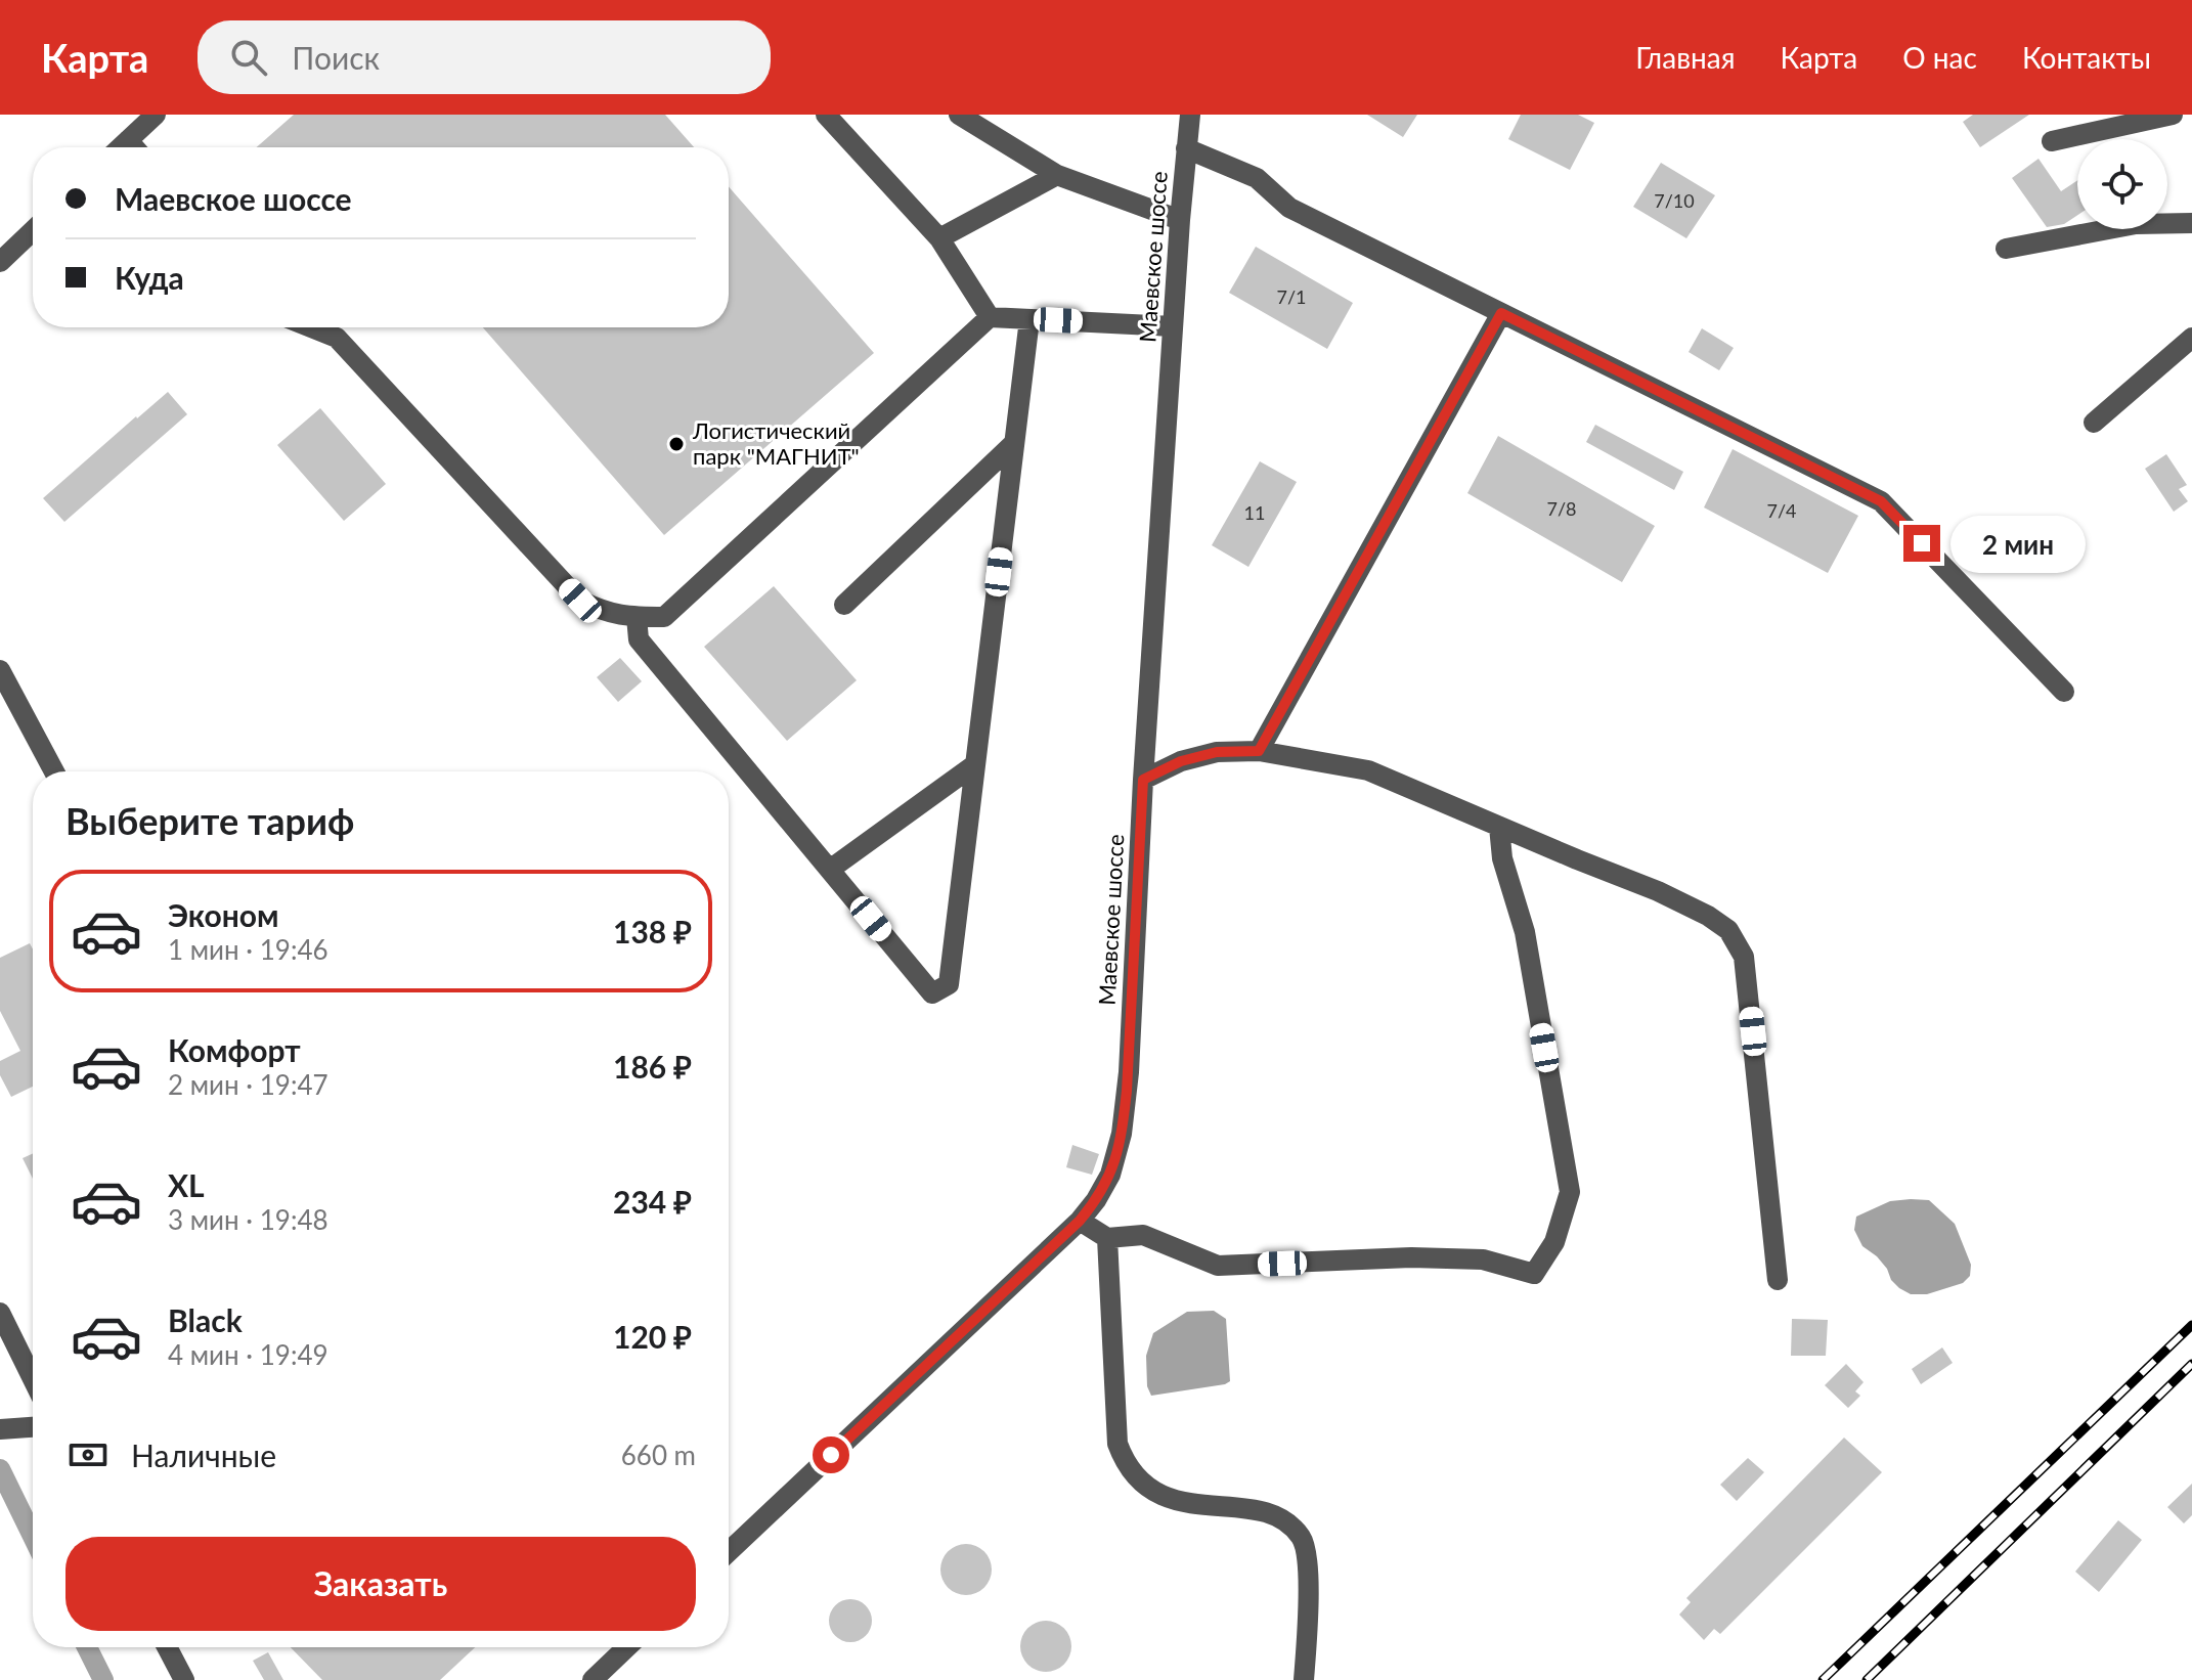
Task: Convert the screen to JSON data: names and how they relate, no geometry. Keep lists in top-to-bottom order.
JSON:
{
  "streets": {
    "street": ["Маевское шоссе"]
  },
  "places": ["Логистический парк \"МАГНИТ\""],
  "house_numbers": [
    "7/10",
    "7/1",
    "7/8",
    "7/4",
    "11"
  ],
  "page": {
    "header": "Карта",
    "search": "Поиск",
    "nav": [
      "Главная",
      "Карта",
      "О нас",
      "Контакты"
    ],
    "banner": ["Маевское шоссе", "Куда"],
    "bubble": "2 мин",
    "heading": "Выберите тариф",
    "list": [
      {
        "name": "Эконом",
        "note": "1 мин · 19:46",
        "value": "138 ₽"
      },
      {
        "name": "Комфорт",
        "note": "2 мин · 19:47",
        "value": "186 ₽"
      },
      {
        "name": "XL",
        "note": "3 мин · 19:48",
        "value": "234 ₽"
      },
      {
        "name": "Black",
        "note": "4 мин · 19:49",
        "value": "120 ₽"
      }
    ],
    "pay": ["Наличные", "660 m"],
    "buttons": "Заказать"
  }
}
